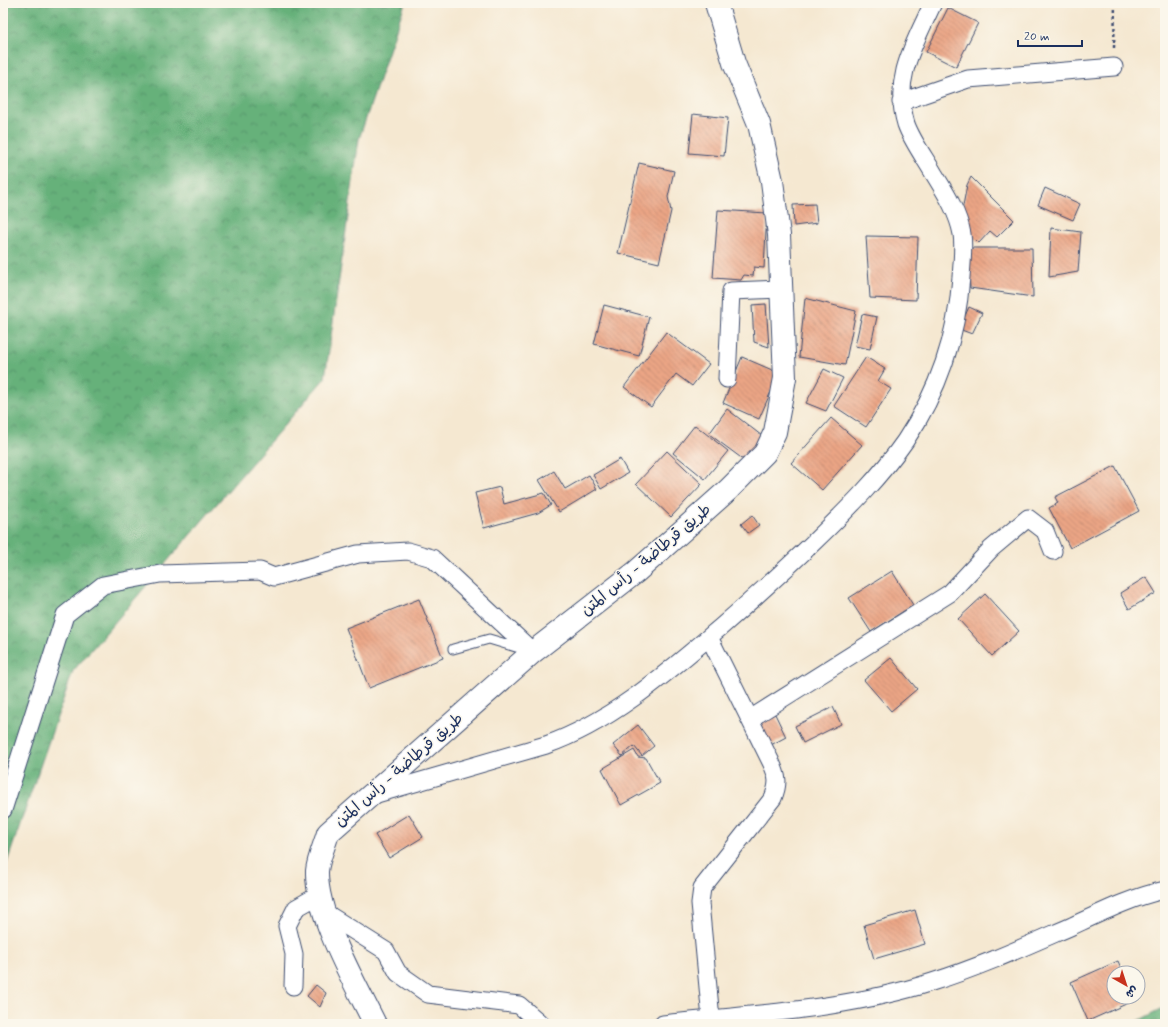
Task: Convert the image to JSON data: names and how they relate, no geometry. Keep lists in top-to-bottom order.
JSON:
{
  "streets": {
    "main road": ["طريق قرطاضة - رأس المتن"]
  },
  "scale_bar": "20 m",
  "north": "bottom right"
}
